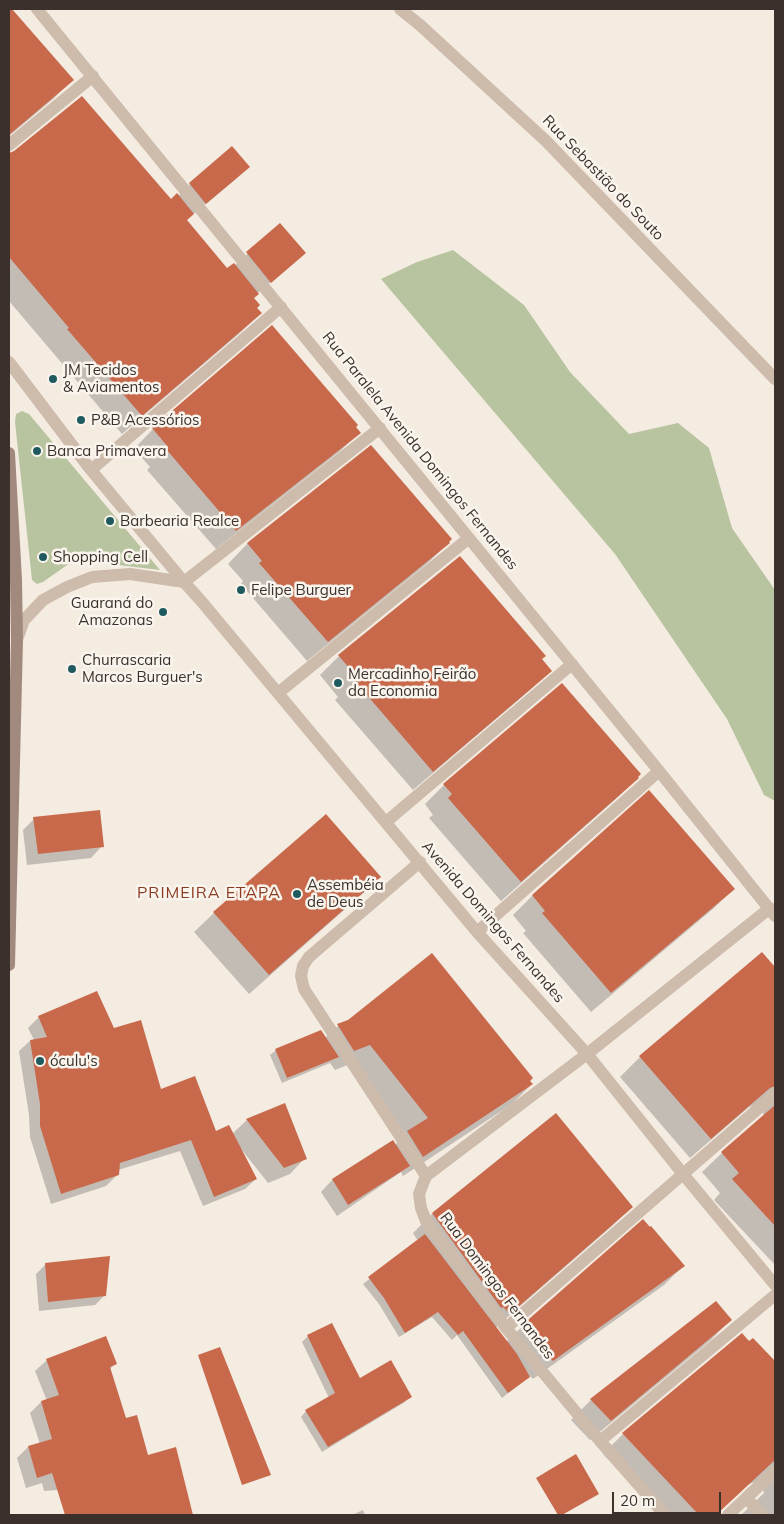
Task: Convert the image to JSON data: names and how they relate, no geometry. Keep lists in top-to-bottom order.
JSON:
{
  "streets": {
    "street": [
      "Rua Sebastião do Souto",
      "Rua Paralela Avenida Domingos Fernandes",
      "Avenida Domingos Fernandes",
      "Rua Domingos Fernandes"
    ]
  },
  "districts": ["PRIMEIRA ETAPA"],
  "places": [
    "JM Tecidos & Aviamentos",
    "P&B Acessórios",
    "Banca Primavera",
    "Barbearia Realce",
    "Shopping Cell",
    "Felipe Burguer",
    "Guaraná do Amazonas",
    "Churrascaria Marcos Burguer's",
    "Mercadinho Feirão da Economia",
    "Assembéia de Deus",
    "óculu's"
  ],
  "scale_bar": "20 m"
}
